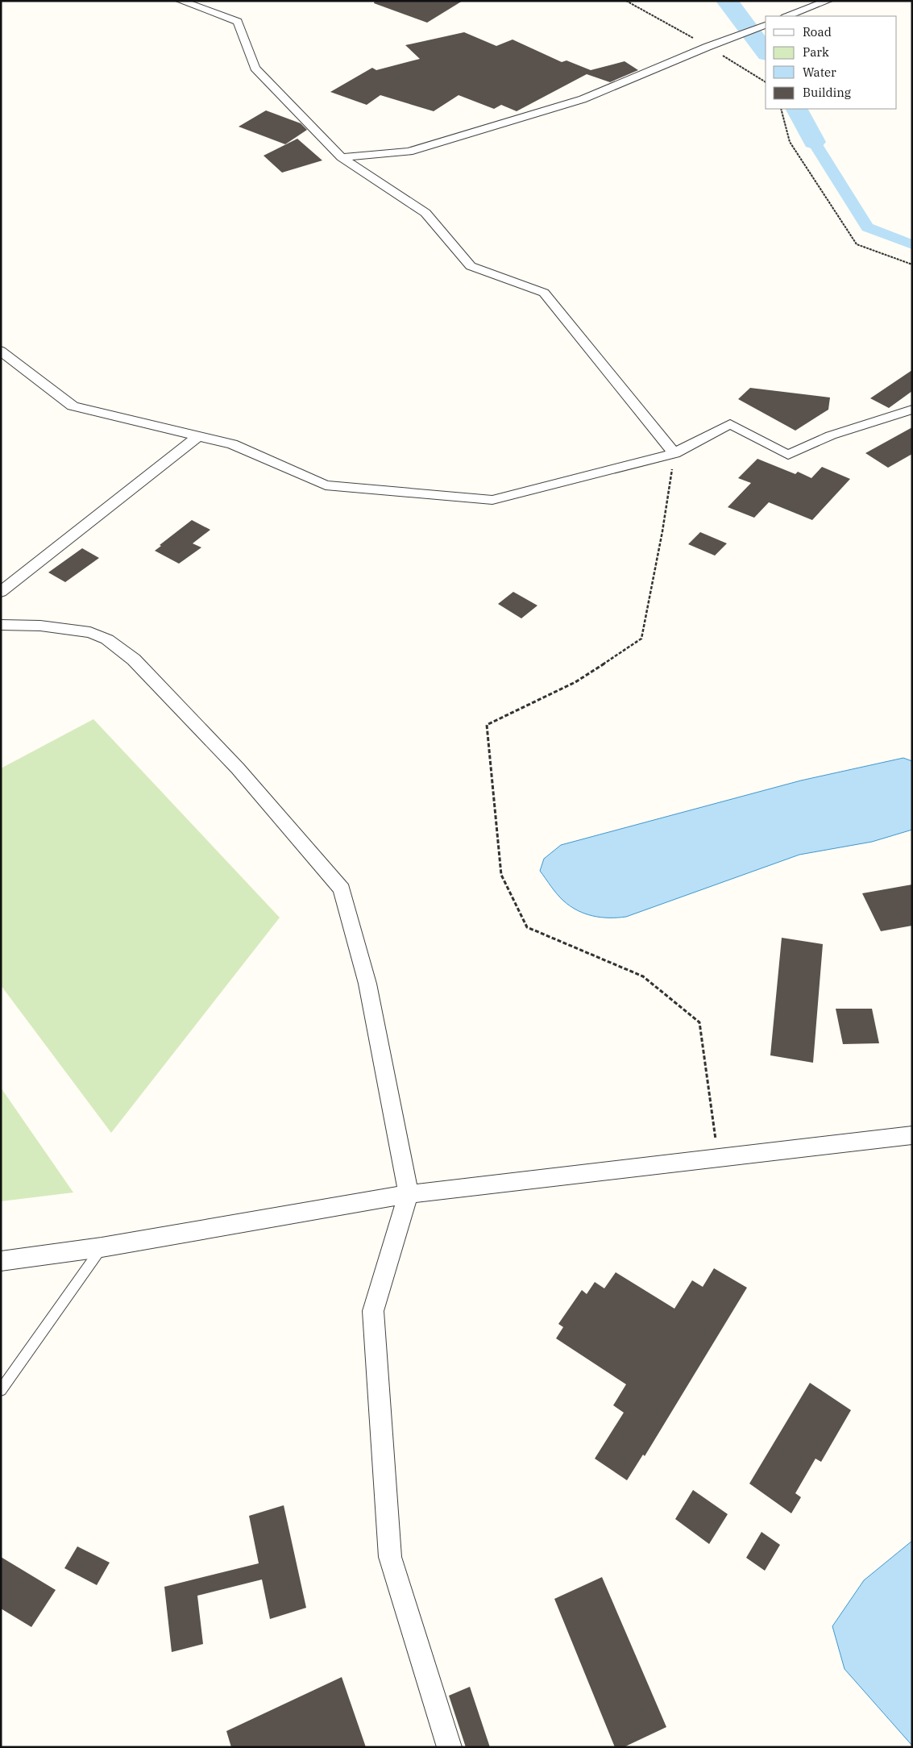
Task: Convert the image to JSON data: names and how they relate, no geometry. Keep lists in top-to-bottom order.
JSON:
{
  "legend": [
    "Road",
    "Park",
    "Water",
    "Building"
  ]
}
